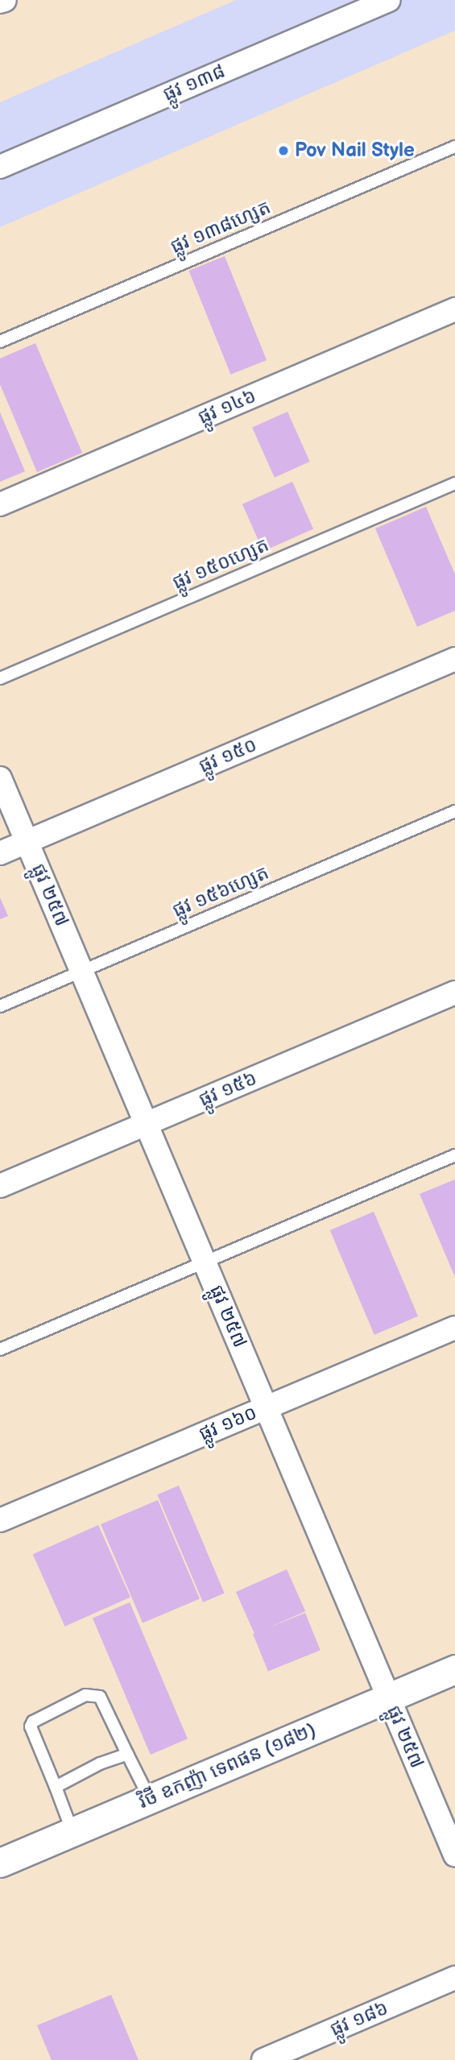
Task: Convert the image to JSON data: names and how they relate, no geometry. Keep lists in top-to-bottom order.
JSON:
{
  "streets": {
    "street": [
      "ផ្លូវ ១៣៨",
      "ផ្លូវ ១៤៦",
      "ផ្លូវ ១៥០",
      "ផ្លូវ ២៥៧",
      "ផ្លូវ ១៥៦",
      "ផ្លូវ ១៦០",
      "វិថី ឧកញ៉ា ទេពផន (១៨២)",
      "ផ្លូវ ១៨៦"
    ],
    "lane": ["ផ្លូវ ១៣៨ហ្សេត", "ផ្លូវ ១៥០ហ្សេត", "ផ្លូវ ១៥៦ហ្សេត"]
  },
  "crossings": [
    ["ផ្លូវ ១៥០", "ផ្លូវ ២៥៧"],
    ["ផ្លូវ ១៥៦ហ្សេត", "ផ្លូវ ២៥៧"],
    ["ផ្លូវ ២៥៧", "ផ្លូវ ១៥៦"],
    ["ផ្លូវ ២៥៧", "ផ្លូវ ១៦០"],
    ["ផ្លូវ ២៥៧", "វិថី ឧកញ៉ា ទេពផន (១៨២)"]
  ],
  "places": ["Pov Nail Style"]
}
